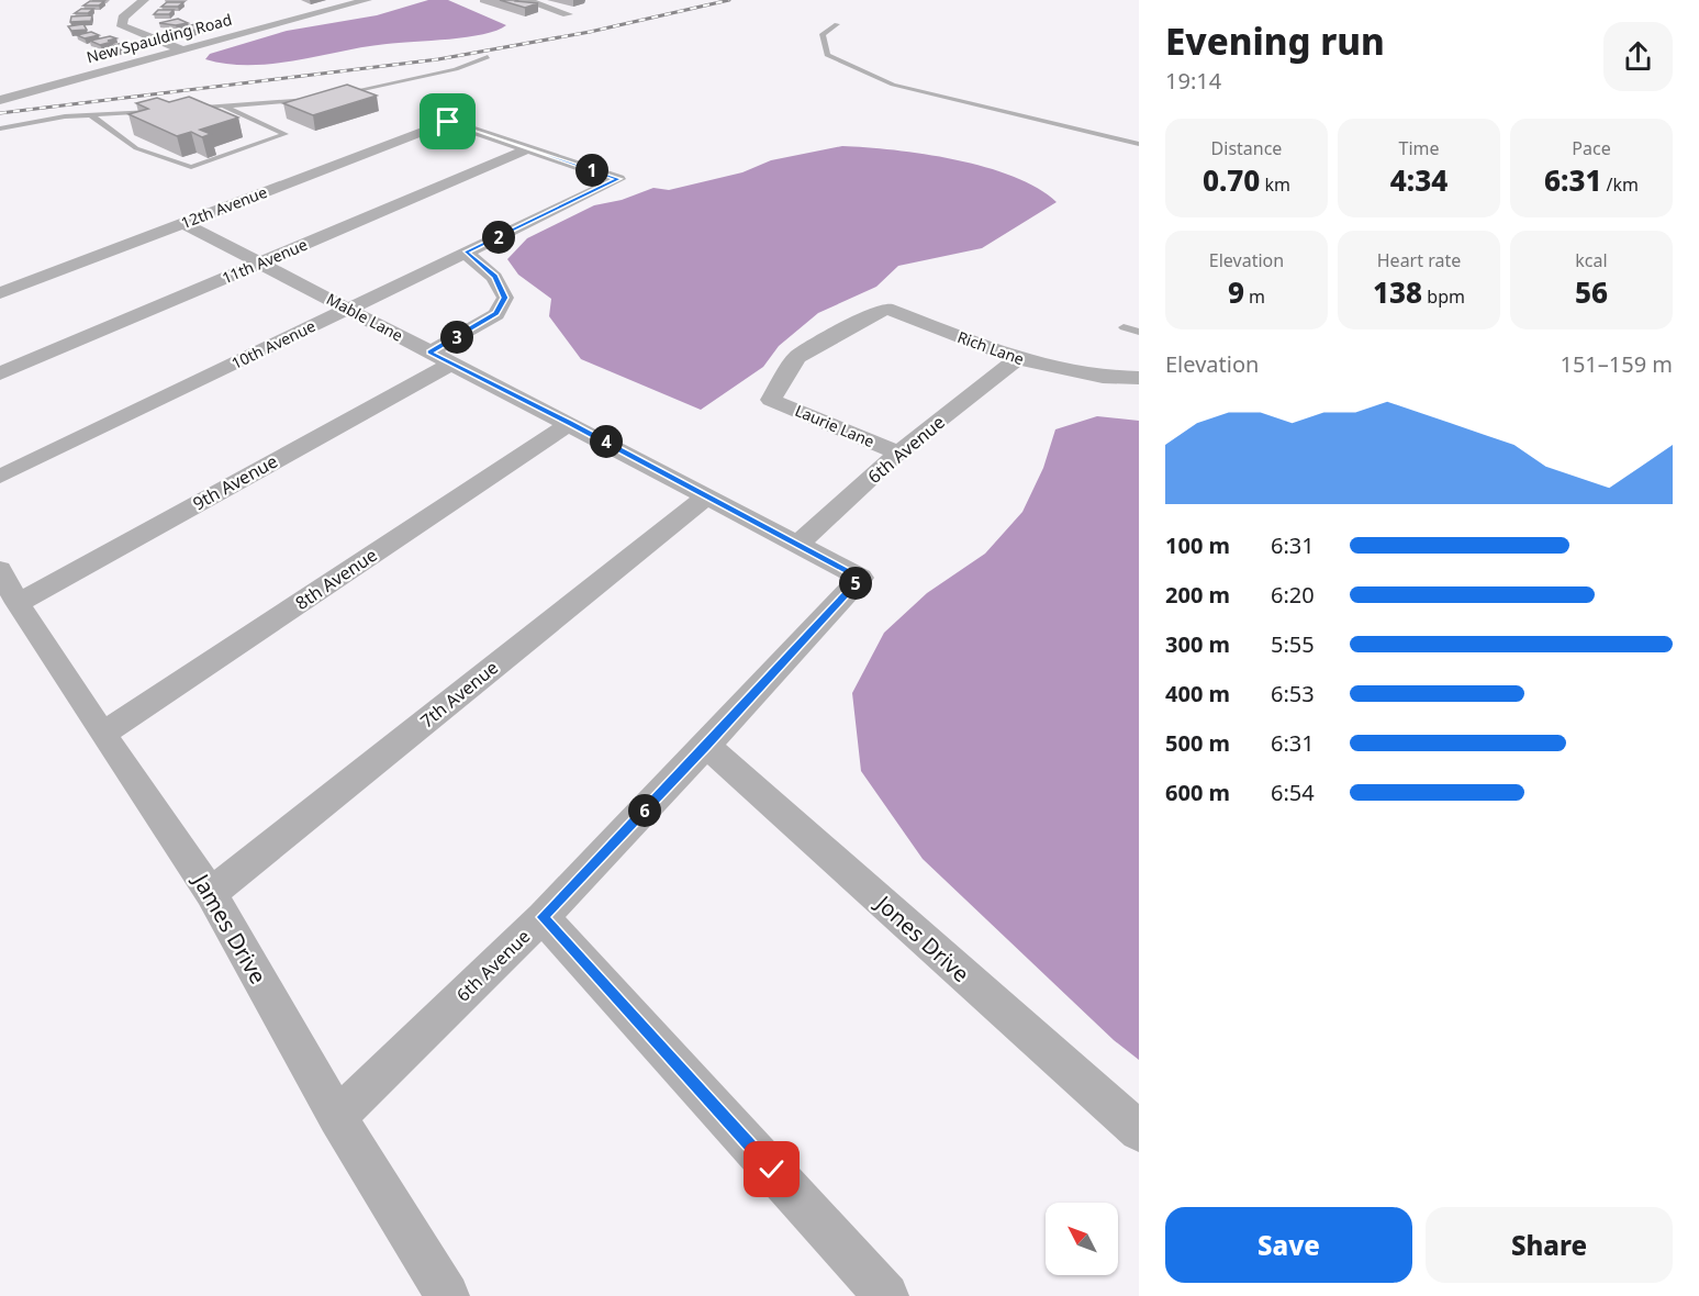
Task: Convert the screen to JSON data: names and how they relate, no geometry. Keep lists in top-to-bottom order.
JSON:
{
  "streets": {
    "street": [
      "New Spaulding Road",
      "12th Avenue",
      "11th Avenue",
      "Mable Lane",
      "10th Avenue",
      "Rich Lane",
      "Laurie Lane",
      "6th Avenue",
      "9th Avenue",
      "8th Avenue",
      "7th Avenue",
      "James Drive",
      "Jones Drive"
    ]
  },
  "crossings": [
    ["12th Avenue", "11th Avenue"],
    ["12th Avenue", "Mable Lane"],
    ["12th Avenue", "10th Avenue"],
    ["11th Avenue", "Mable Lane"],
    ["11th Avenue", "10th Avenue"],
    ["Mable Lane", "10th Avenue"],
    ["Mable Lane", "6th Avenue"],
    ["Mable Lane", "9th Avenue"],
    ["Mable Lane", "8th Avenue"],
    ["Mable Lane", "7th Avenue"],
    ["Rich Lane", "Laurie Lane"],
    ["Rich Lane", "6th Avenue"],
    ["Laurie Lane", "6th Avenue"],
    ["6th Avenue", "James Drive"],
    ["6th Avenue", "Jones Drive"],
    ["9th Avenue", "James Drive"],
    ["8th Avenue", "James Drive"],
    ["7th Avenue", "James Drive"]
  ],
  "north": "top left",
  "page": {
    "heading": ["Evening run", "19:14"],
    "stats": [
      ["Distance", "0.70 km"],
      ["Time", "4:34"],
      ["Pace", "6:31 /km"],
      ["Elevation", "9 m"],
      ["Heart rate", "138 bpm"],
      ["kcal", "56"]
    ],
    "pins": [
      "1",
      "2",
      "3",
      "4",
      "5",
      "6"
    ],
    "chart": ["Elevation", "151–159 m"],
    "list": [
      {
        "name": "100 m",
        "note": "6:31"
      },
      {
        "name": "200 m",
        "note": "6:20"
      },
      {
        "name": "300 m",
        "note": "5:55"
      },
      {
        "name": "400 m",
        "note": "6:53"
      },
      {
        "name": "500 m",
        "note": "6:31"
      },
      {
        "name": "600 m",
        "note": "6:54"
      }
    ],
    "buttons": ["Save", "Share"]
  }
}
